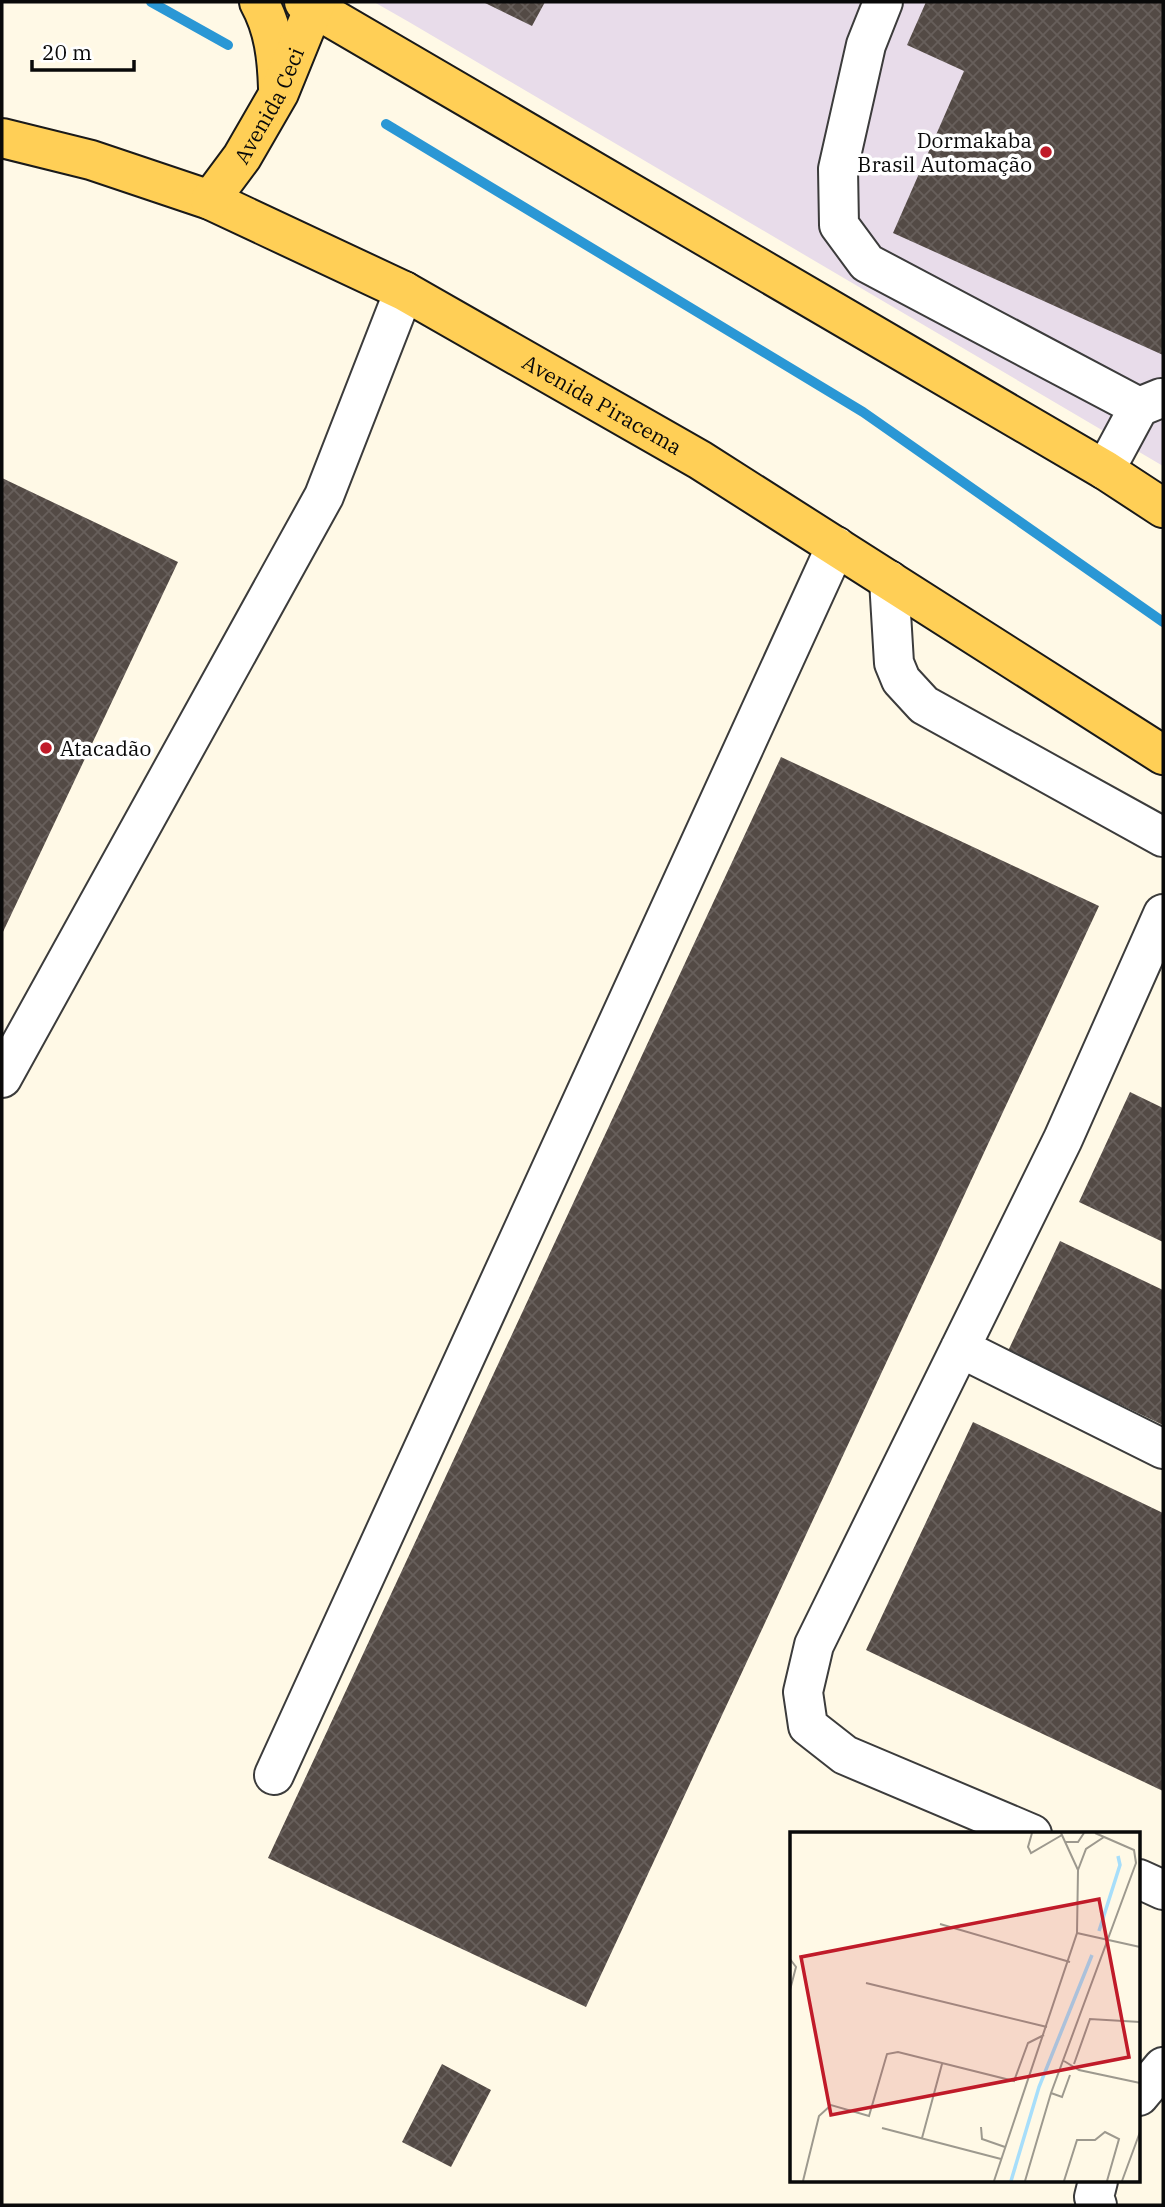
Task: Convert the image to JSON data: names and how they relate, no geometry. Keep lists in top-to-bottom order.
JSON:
{
  "streets": {
    "main road": ["Avenida Ceci", "Avenida Piracema"]
  },
  "crossings": [
    ["Avenida Ceci", "Avenida Piracema"]
  ],
  "places": ["Dormakaba Brasil Automação", "Atacadão"],
  "scale_bar": "20 m"
}
